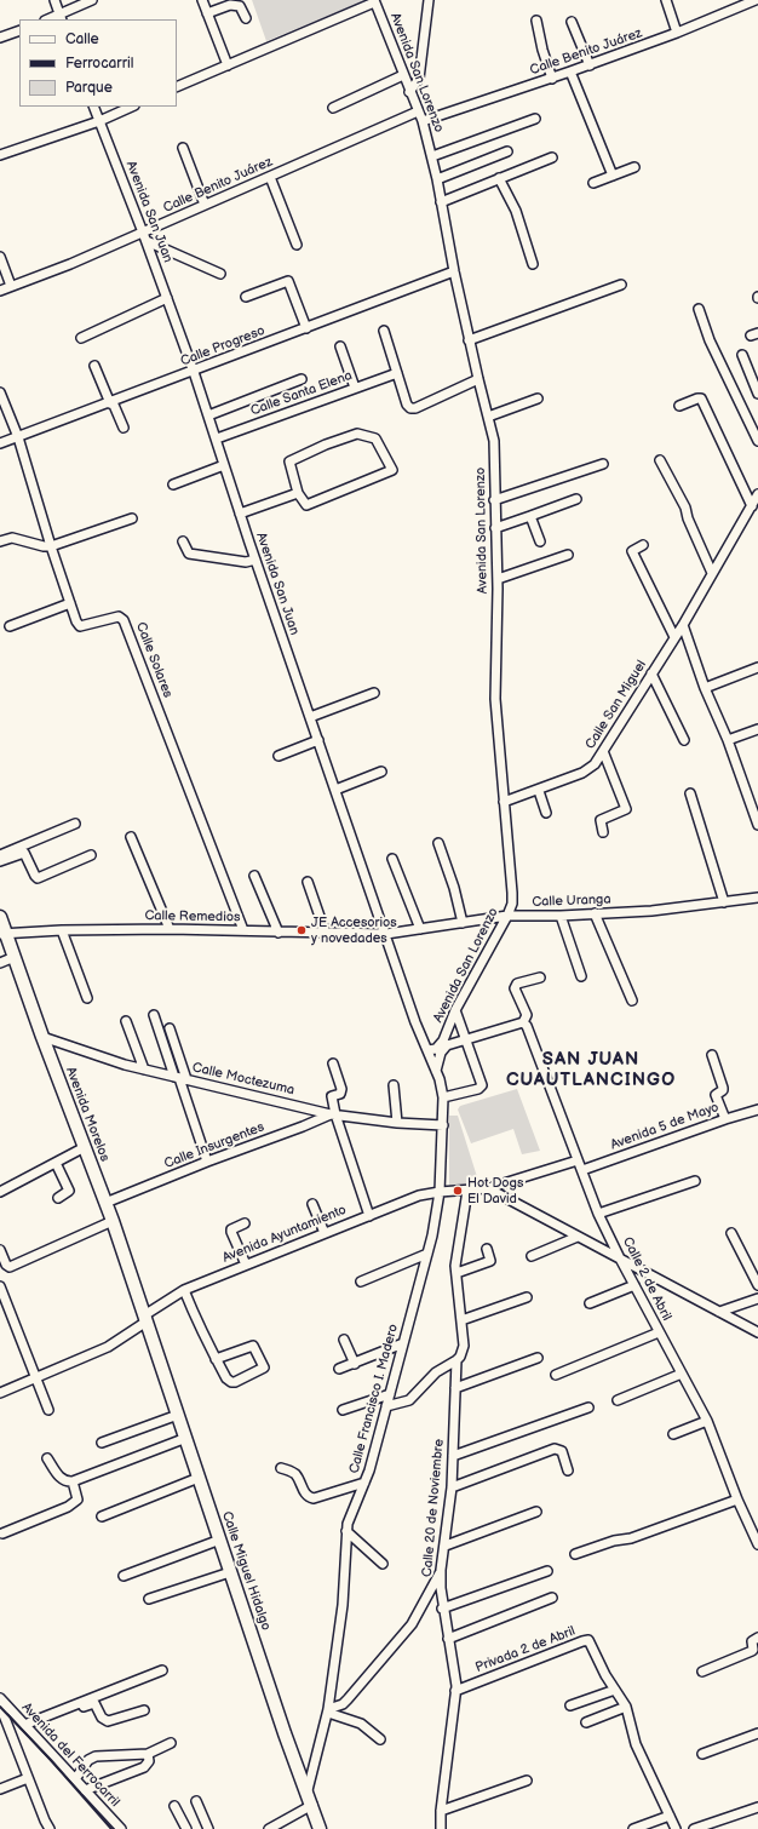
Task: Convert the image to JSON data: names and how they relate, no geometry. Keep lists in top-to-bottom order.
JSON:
{
  "streets": {
    "street": [
      "Calle Benito Juárez",
      "Avenida San Lorenzo",
      "Avenida San Juan",
      "Calle Progreso",
      "Calle Santa Elena",
      "Calle Solares",
      "Calle San Miguel",
      "Calle Uranga",
      "Calle Remedios",
      "Calle Moctezuma",
      "Avenida Morelos",
      "Avenida 5 de Mayo",
      "Calle Insurgentes",
      "Avenida Ayuntamiento",
      "Calle 2 de Abril",
      "Calle Francisco I. Madero",
      "Calle 20 de Noviembre",
      "Calle Miguel Hidalgo",
      "Privada 2 de Abril",
      "Avenida del Ferrocarril"
    ]
  },
  "crossings": [
    ["Calle Benito Juárez", "Avenida San Lorenzo"],
    ["Calle Benito Juárez", "Avenida San Juan"],
    ["Avenida San Lorenzo", "Avenida San Juan"],
    ["Avenida San Lorenzo", "Calle Progreso"],
    ["Avenida San Lorenzo", "Calle San Miguel"],
    ["Avenida San Lorenzo", "Calle Uranga"],
    ["Avenida San Juan", "Calle Progreso"],
    ["Avenida San Juan", "Calle Santa Elena"],
    ["Avenida San Juan", "Calle Uranga"],
    ["Avenida San Juan", "Calle Remedios"],
    ["Avenida San Juan", "Calle Francisco I. Madero"],
    ["Calle Progreso", "Calle Solares"],
    ["Calle Solares", "Calle Remedios"],
    ["Calle Uranga", "Calle Remedios"],
    ["Calle Remedios", "Avenida Morelos"],
    ["Calle Moctezuma", "Avenida Morelos"],
    ["Calle Moctezuma", "Calle Insurgentes"],
    ["Calle Moctezuma", "Calle Francisco I. Madero"],
    ["Avenida Morelos", "Calle Insurgentes"],
    ["Avenida Morelos", "Avenida Ayuntamiento"],
    ["Avenida Morelos", "Calle Miguel Hidalgo"],
    ["Avenida 5 de Mayo", "Calle 2 de Abril"],
    ["Avenida Ayuntamiento", "Calle 2 de Abril"],
    ["Avenida Ayuntamiento", "Calle Francisco I. Madero"],
    ["Avenida Ayuntamiento", "Calle 20 de Noviembre"],
    ["Avenida Ayuntamiento", "Calle Miguel Hidalgo"],
    ["Calle Francisco I. Madero", "Calle Miguel Hidalgo"],
    ["Calle 20 de Noviembre", "Privada 2 de Abril"]
  ],
  "districts": ["SAN JUAN CUAUTLANCINGO"],
  "places": ["JE Accesorios y novedades", "Hot Dogs El David"],
  "legend": ["Calle", "Ferrocarril", "Parque"]
}
